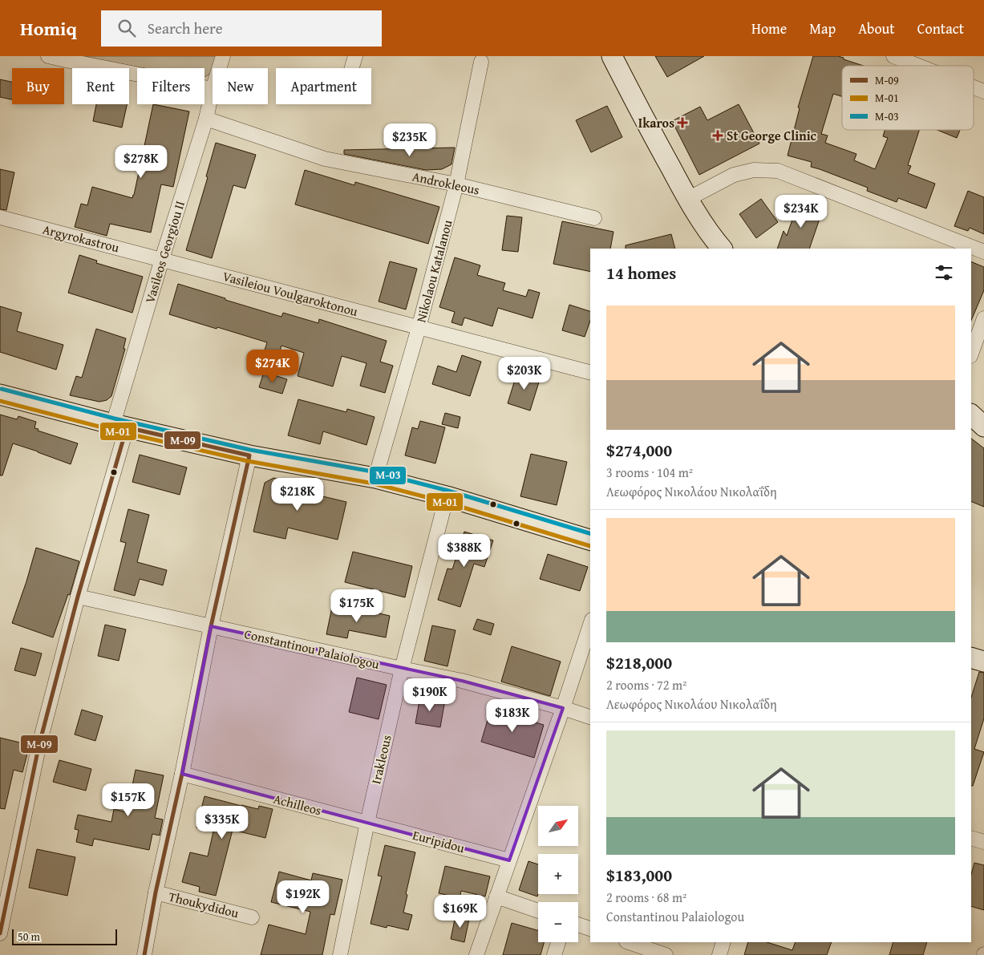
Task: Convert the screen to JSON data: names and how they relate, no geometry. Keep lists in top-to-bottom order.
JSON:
{
  "streets": {
    "street": [
      "Androkleous",
      "Argyrokastrou",
      "Vasileos Georgiou II",
      "Nikolaou Katalanou",
      "Vasileiou Voulgaroktonou",
      "Constantinou Palaiologou",
      "Irakleous",
      "Achilleos",
      "Euripidou",
      "Thoukydidou"
    ]
  },
  "crossings": [
    ["Androkleous", "Vasileos Georgiou II"],
    ["Androkleous", "Nikolaou Katalanou"],
    ["Argyrokastrou", "Vasileos Georgiou II"],
    ["Argyrokastrou", "Vasileiou Voulgaroktonou"],
    ["Vasileos Georgiou II", "Vasileiou Voulgaroktonou"],
    ["Vasileos Georgiou II", "Constantinou Palaiologou"],
    ["Nikolaou Katalanou", "Vasileiou Voulgaroktonou"],
    ["Constantinou Palaiologou", "Irakleous"],
    ["Irakleous", "Achilleos"],
    ["Irakleous", "Euripidou"],
    ["Achilleos", "Euripidou"]
  ],
  "places": {
    "health": ["Ikaros", "St George Clinic"]
  },
  "lines": ["transit line M-03", "transit line M-01", "transit line M-09"],
  "legend": ["M-09", "M-01", "M-03"],
  "scale_bar": "50 m",
  "north": "top right",
  "page": {
    "header": "Homiq",
    "search": "Search here",
    "nav": [
      "Home",
      "Map",
      "About",
      "Contact"
    ],
    "chip": [
      "Buy",
      "Rent",
      "Filters",
      "New",
      "Apartment"
    ],
    "price": [
      "$235K",
      "$278K",
      "$234K",
      "$274K",
      "$203K",
      "$218K",
      "$388K",
      "$175K",
      "$190K",
      "$183K",
      "$157K",
      "$335K",
      "$192K",
      "$169K"
    ],
    "heading": "14 homes",
    "list": [
      {
        "name": "$274,000",
        "note": "3 rooms · 104 m² · Λεωφόρος Νικολάου Νικολαΐδη"
      },
      {
        "name": "$218,000",
        "note": "2 rooms · 72 m² · Λεωφόρος Νικολάου Νικολαΐδη"
      },
      {
        "name": "$183,000",
        "note": "2 rooms · 68 m² · Constantinou Palaiologou"
      }
    ],
    "map_buttons": ["+", "−"],
    "scale": "50 m"
  }
}
